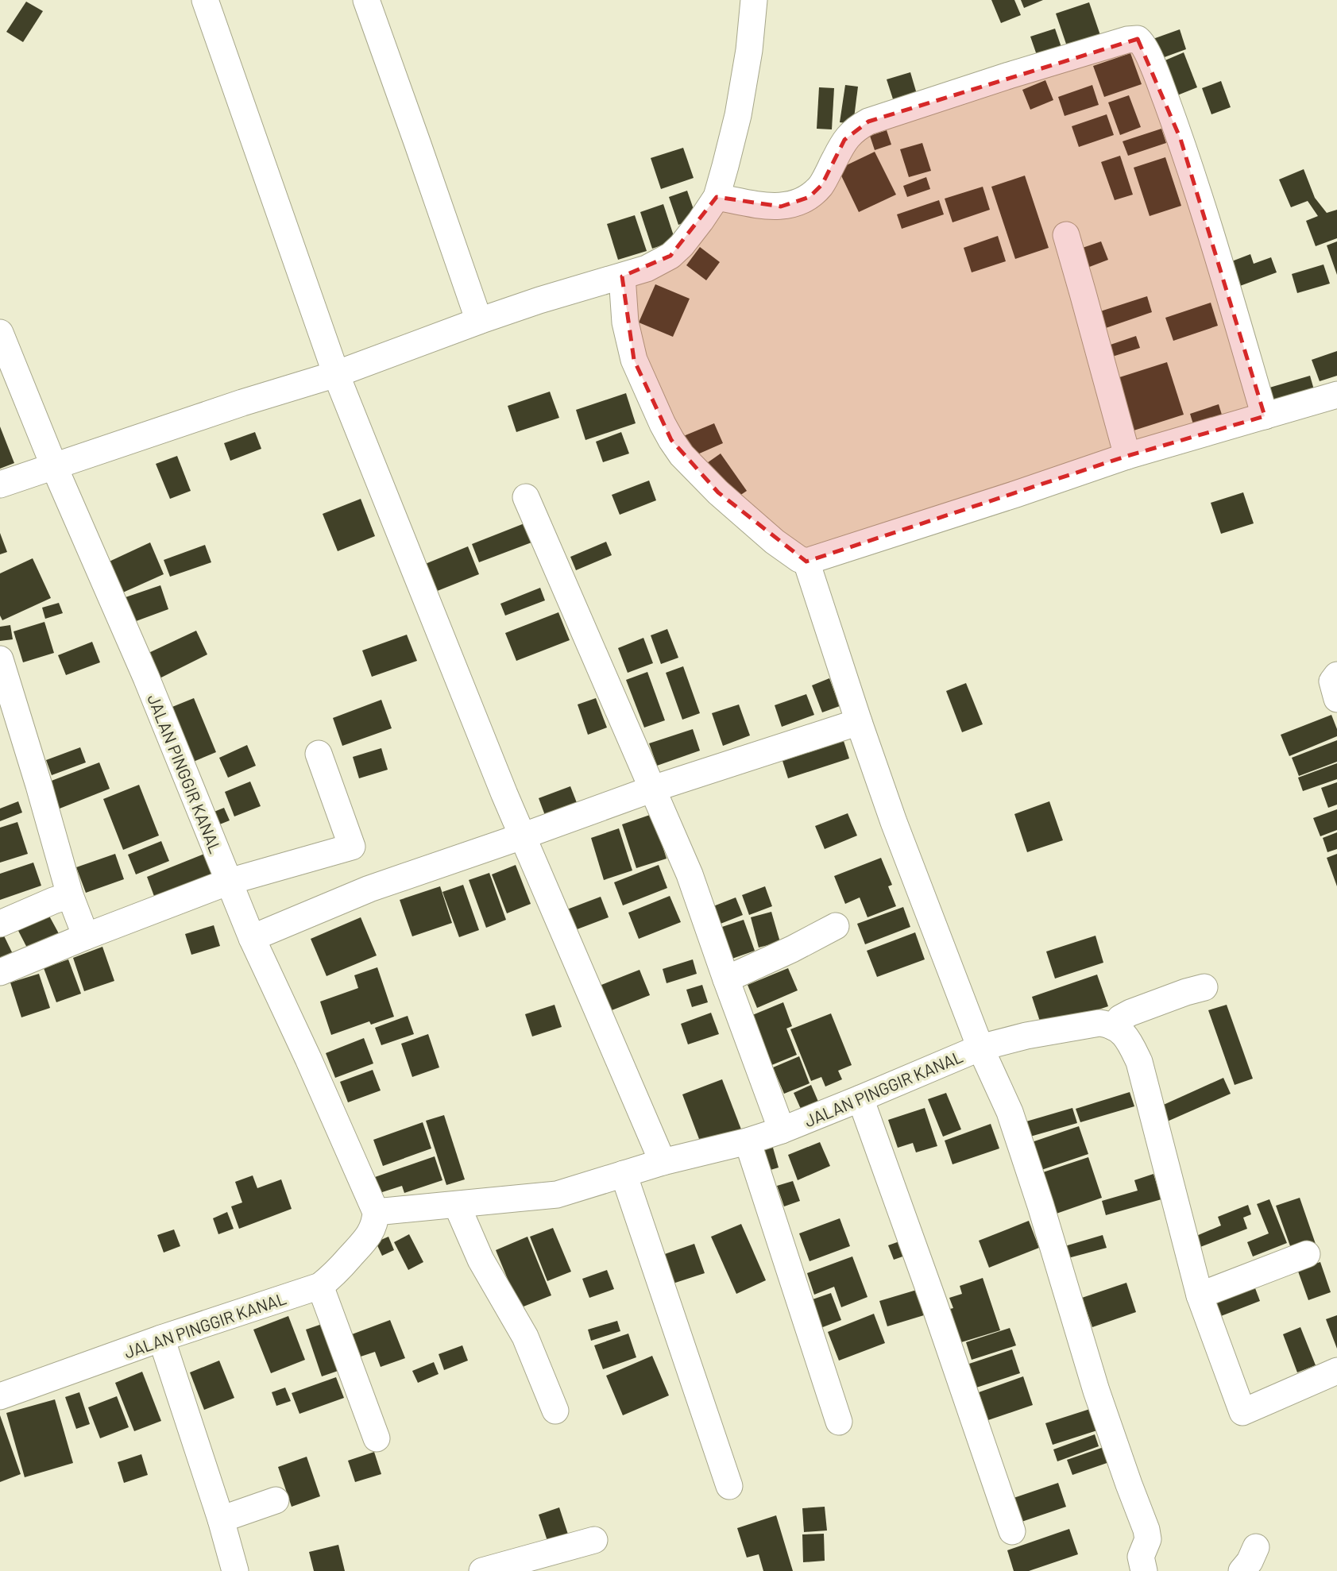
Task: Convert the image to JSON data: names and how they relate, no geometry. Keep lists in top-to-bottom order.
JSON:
{
  "streets": {
    "street": ["JALAN PINGGIR KANAL"]
  }
}
